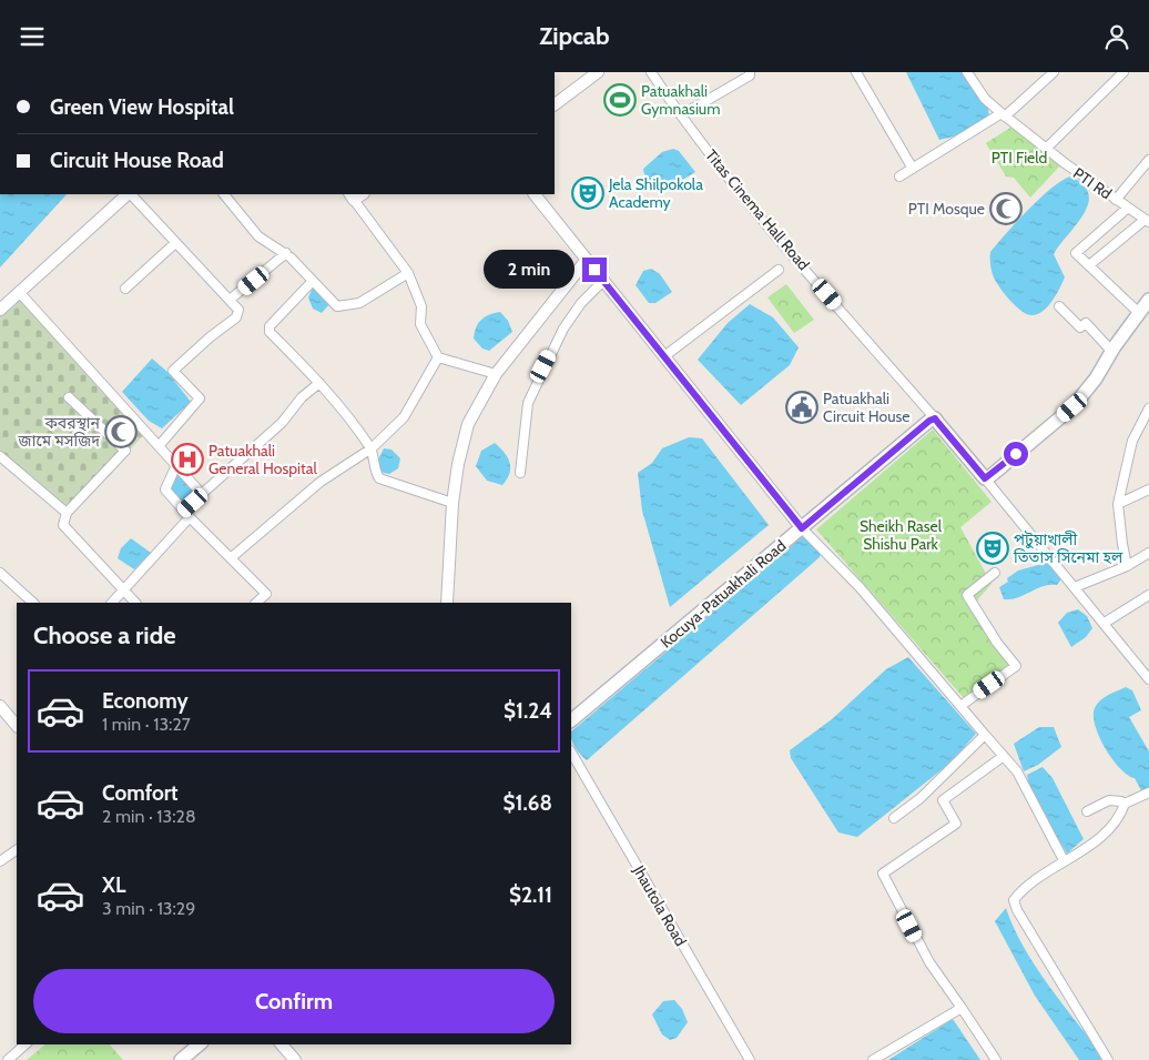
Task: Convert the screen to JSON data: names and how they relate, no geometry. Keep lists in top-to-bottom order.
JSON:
{
  "streets": {
    "main road": ["Kocuya-Patuakhali Road"],
    "street": ["PTI Rd", "Titas Cinema Hall Road", "Jhautola Road"]
  },
  "crossings": [
    ["Titas Cinema Hall Road", "Kocuya-Patuakhali Road"]
  ],
  "parks": ["PTI Field", "Sheikh Rasel Shishu Park"],
  "places": {
    "sports": ["Patuakhali Gymnasium"],
    "theatre": ["Jela Shilpokola Academy", "পটুয়াখালী তিতাস সিনেমা হল"],
    "mosque": ["PTI Mosque", "কবরস্থান জামে মসজিদ"],
    "public building": ["Patuakhali Circuit House"],
    "hospital": ["Patuakhali General Hospital"]
  },
  "page": {
    "header": "Zipcab",
    "banner": ["Green View Hospital", "Circuit House Road"],
    "bubble": "2 min",
    "heading": "Choose a ride",
    "list": [
      {
        "name": "Economy",
        "note": "1 min · 13:27",
        "value": "$1.24"
      },
      {
        "name": "Comfort",
        "note": "2 min · 13:28",
        "value": "$1.68"
      },
      {
        "name": "XL",
        "note": "3 min · 13:29",
        "value": "$2.11"
      }
    ],
    "buttons": "Confirm"
  }
}
